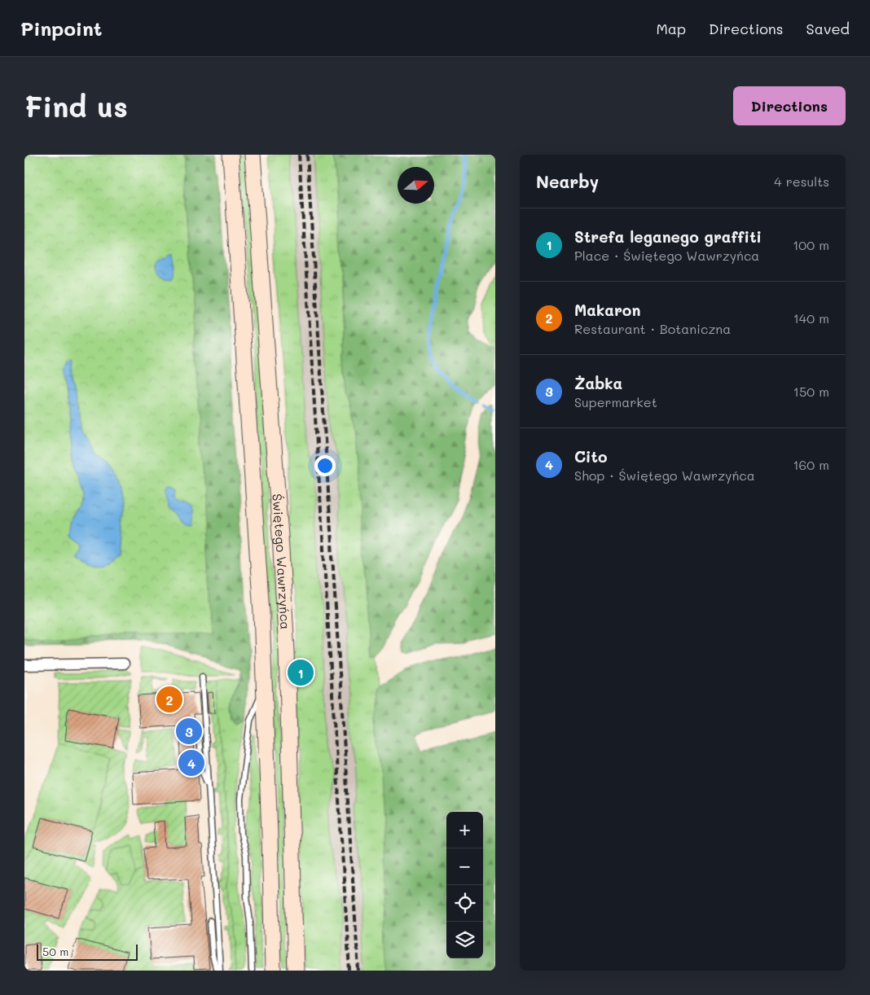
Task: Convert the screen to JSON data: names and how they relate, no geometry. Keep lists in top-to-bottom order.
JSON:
{
  "streets": {
    "main road": ["Świętego Wawrzyńca"]
  },
  "scale_bar": "50 m",
  "north": "right",
  "page": {
    "header": "Pinpoint",
    "nav": ["Map", "Directions", "Saved"],
    "buttons": "Directions",
    "title": "Find us",
    "heading": ["Nearby", "4 results"],
    "list": [
      {
        "mark": "1",
        "name": "Strefa leganego graffiti",
        "note": "Place · Świętego Wawrzyńca",
        "value": "100 m"
      },
      {
        "mark": "2",
        "name": "Makaron",
        "note": "Restaurant · Botaniczna",
        "value": "140 m"
      },
      {
        "mark": "3",
        "name": "Żabka",
        "note": "Supermarket",
        "value": "150 m"
      },
      {
        "mark": "4",
        "name": "Cito",
        "note": "Shop · Świętego Wawrzyńca",
        "value": "160 m"
      }
    ],
    "pins": [
      "1",
      "2",
      "3",
      "4"
    ],
    "map_buttons": ["+", "−"],
    "scale": "50 m"
  }
}
